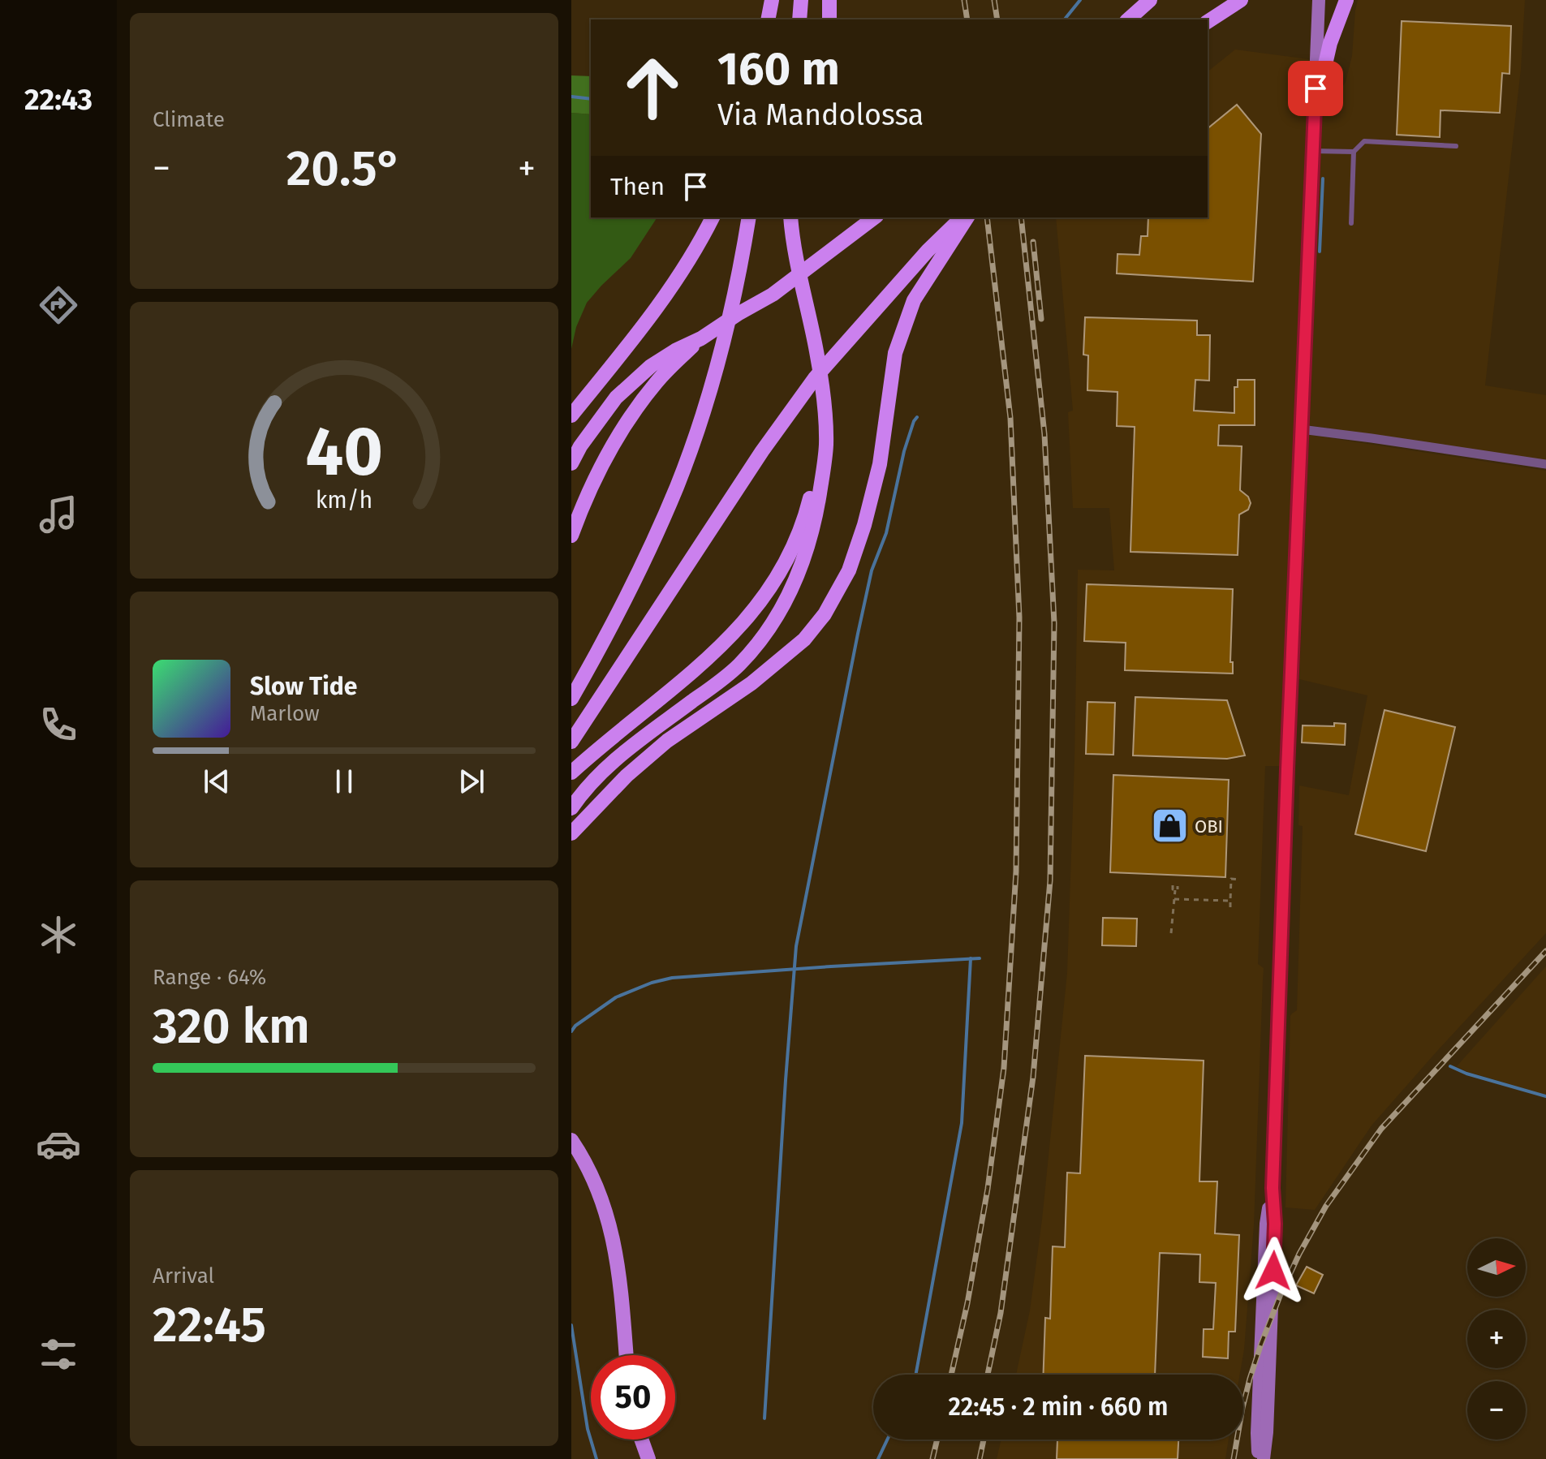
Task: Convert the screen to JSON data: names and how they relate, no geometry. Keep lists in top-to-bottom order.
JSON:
{
  "places": {
    "shop": ["OBI"]
  },
  "north": "right",
  "page": {
    "tabs": "22:43",
    "tile": [
      "Climate",
      ["Range · 64%", "320 km"],
      ["Arrival", "22:45"]
    ],
    "turn": ["160 m", "Via Mandolossa"],
    "heat": ["−", "20.5°", "+"],
    "then": "Then",
    "song": ["Slow Tide", "Marlow"],
    "map_buttons": ["+", "−"],
    "limit": "50",
    "trip": "22:45 · 2 min · 660 m",
    "gauge": ["40", "km/h"]
  }
}
